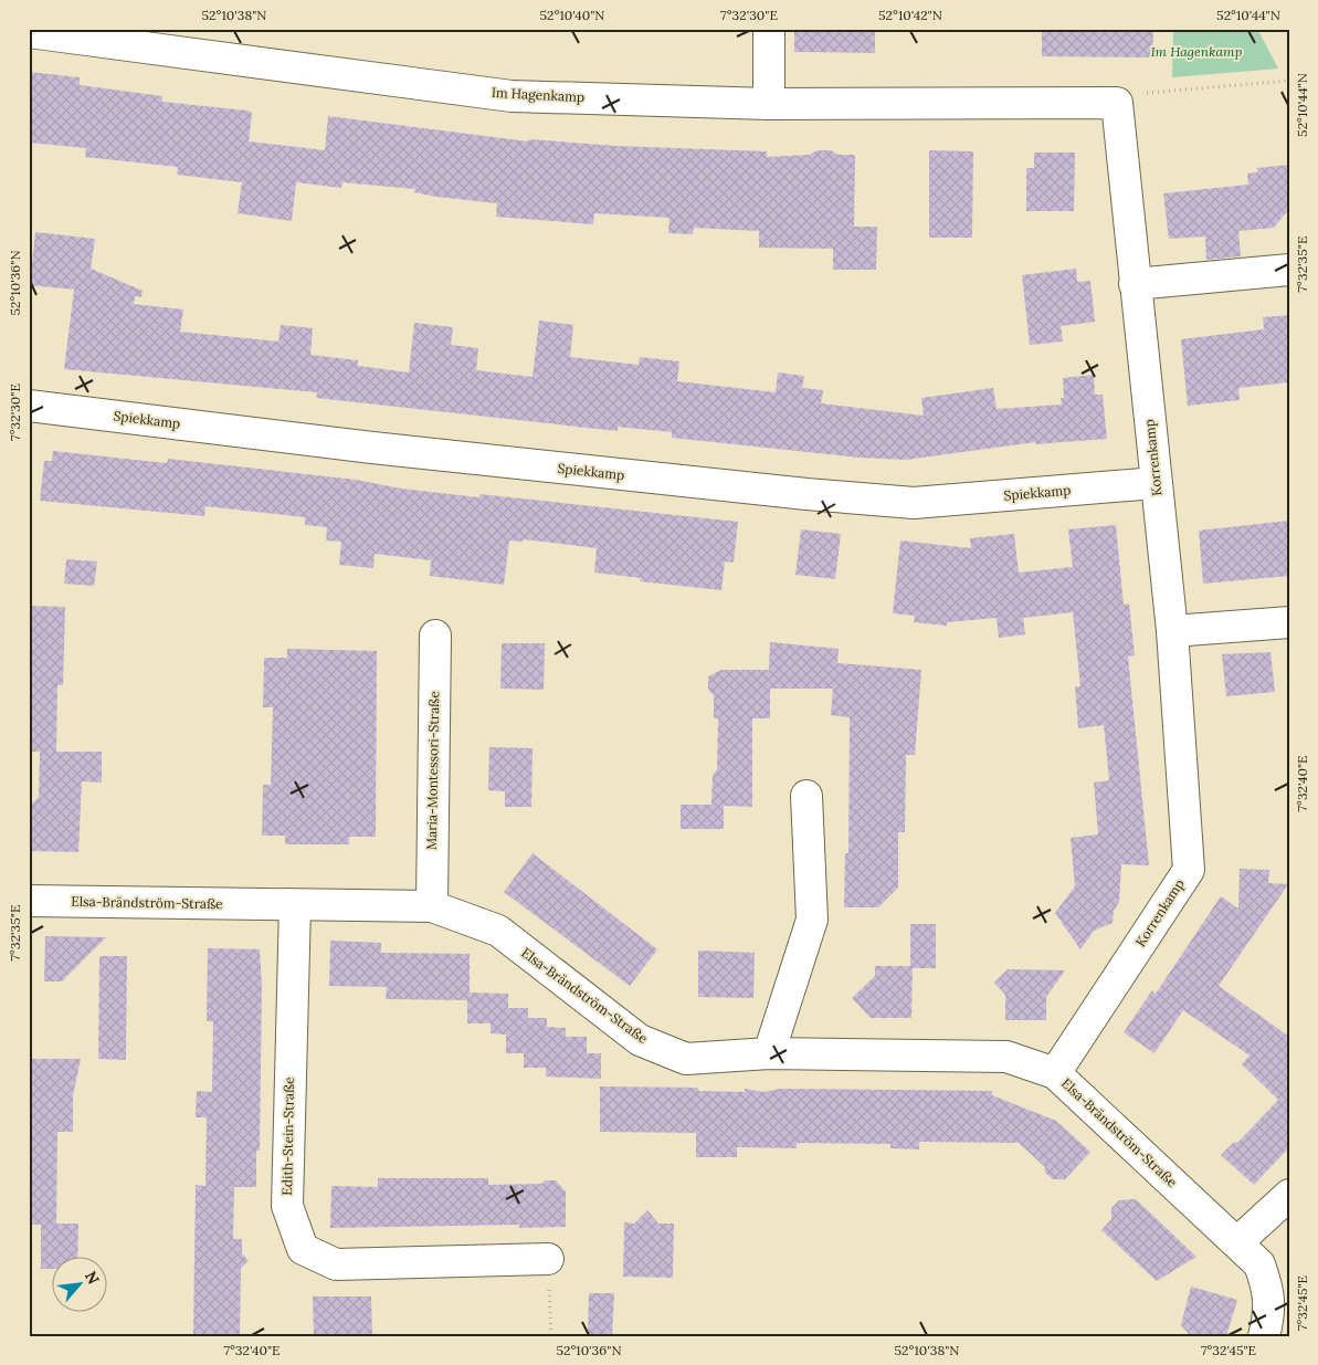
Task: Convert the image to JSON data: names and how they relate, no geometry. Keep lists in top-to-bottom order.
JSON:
{
  "streets": {
    "street": [
      "Im Hagenkamp",
      "Spiekkamp",
      "Korrenkamp",
      "Maria-Montessori-Straße",
      "Elsa-Brändström-Straße",
      "Edith-Stein-Straße"
    ]
  },
  "crossings": [
    ["Im Hagenkamp", "Korrenkamp"],
    ["Spiekkamp", "Korrenkamp"],
    ["Korrenkamp", "Elsa-Brändström-Straße"],
    ["Maria-Montessori-Straße", "Elsa-Brändström-Straße"],
    ["Elsa-Brändström-Straße", "Edith-Stein-Straße"]
  ],
  "parks": ["Im Hagenkamp"],
  "north": "top right",
  "coordinates": [
    "52°10'38\"N",
    "52°10'40\"N",
    "7°32'30\"E",
    "52°10'42\"N",
    "52°10'44\"N",
    "7°32'35\"E",
    "52°10'36\"N",
    "7°32'40\"E",
    "7°32'45\"E"
  ]
}
